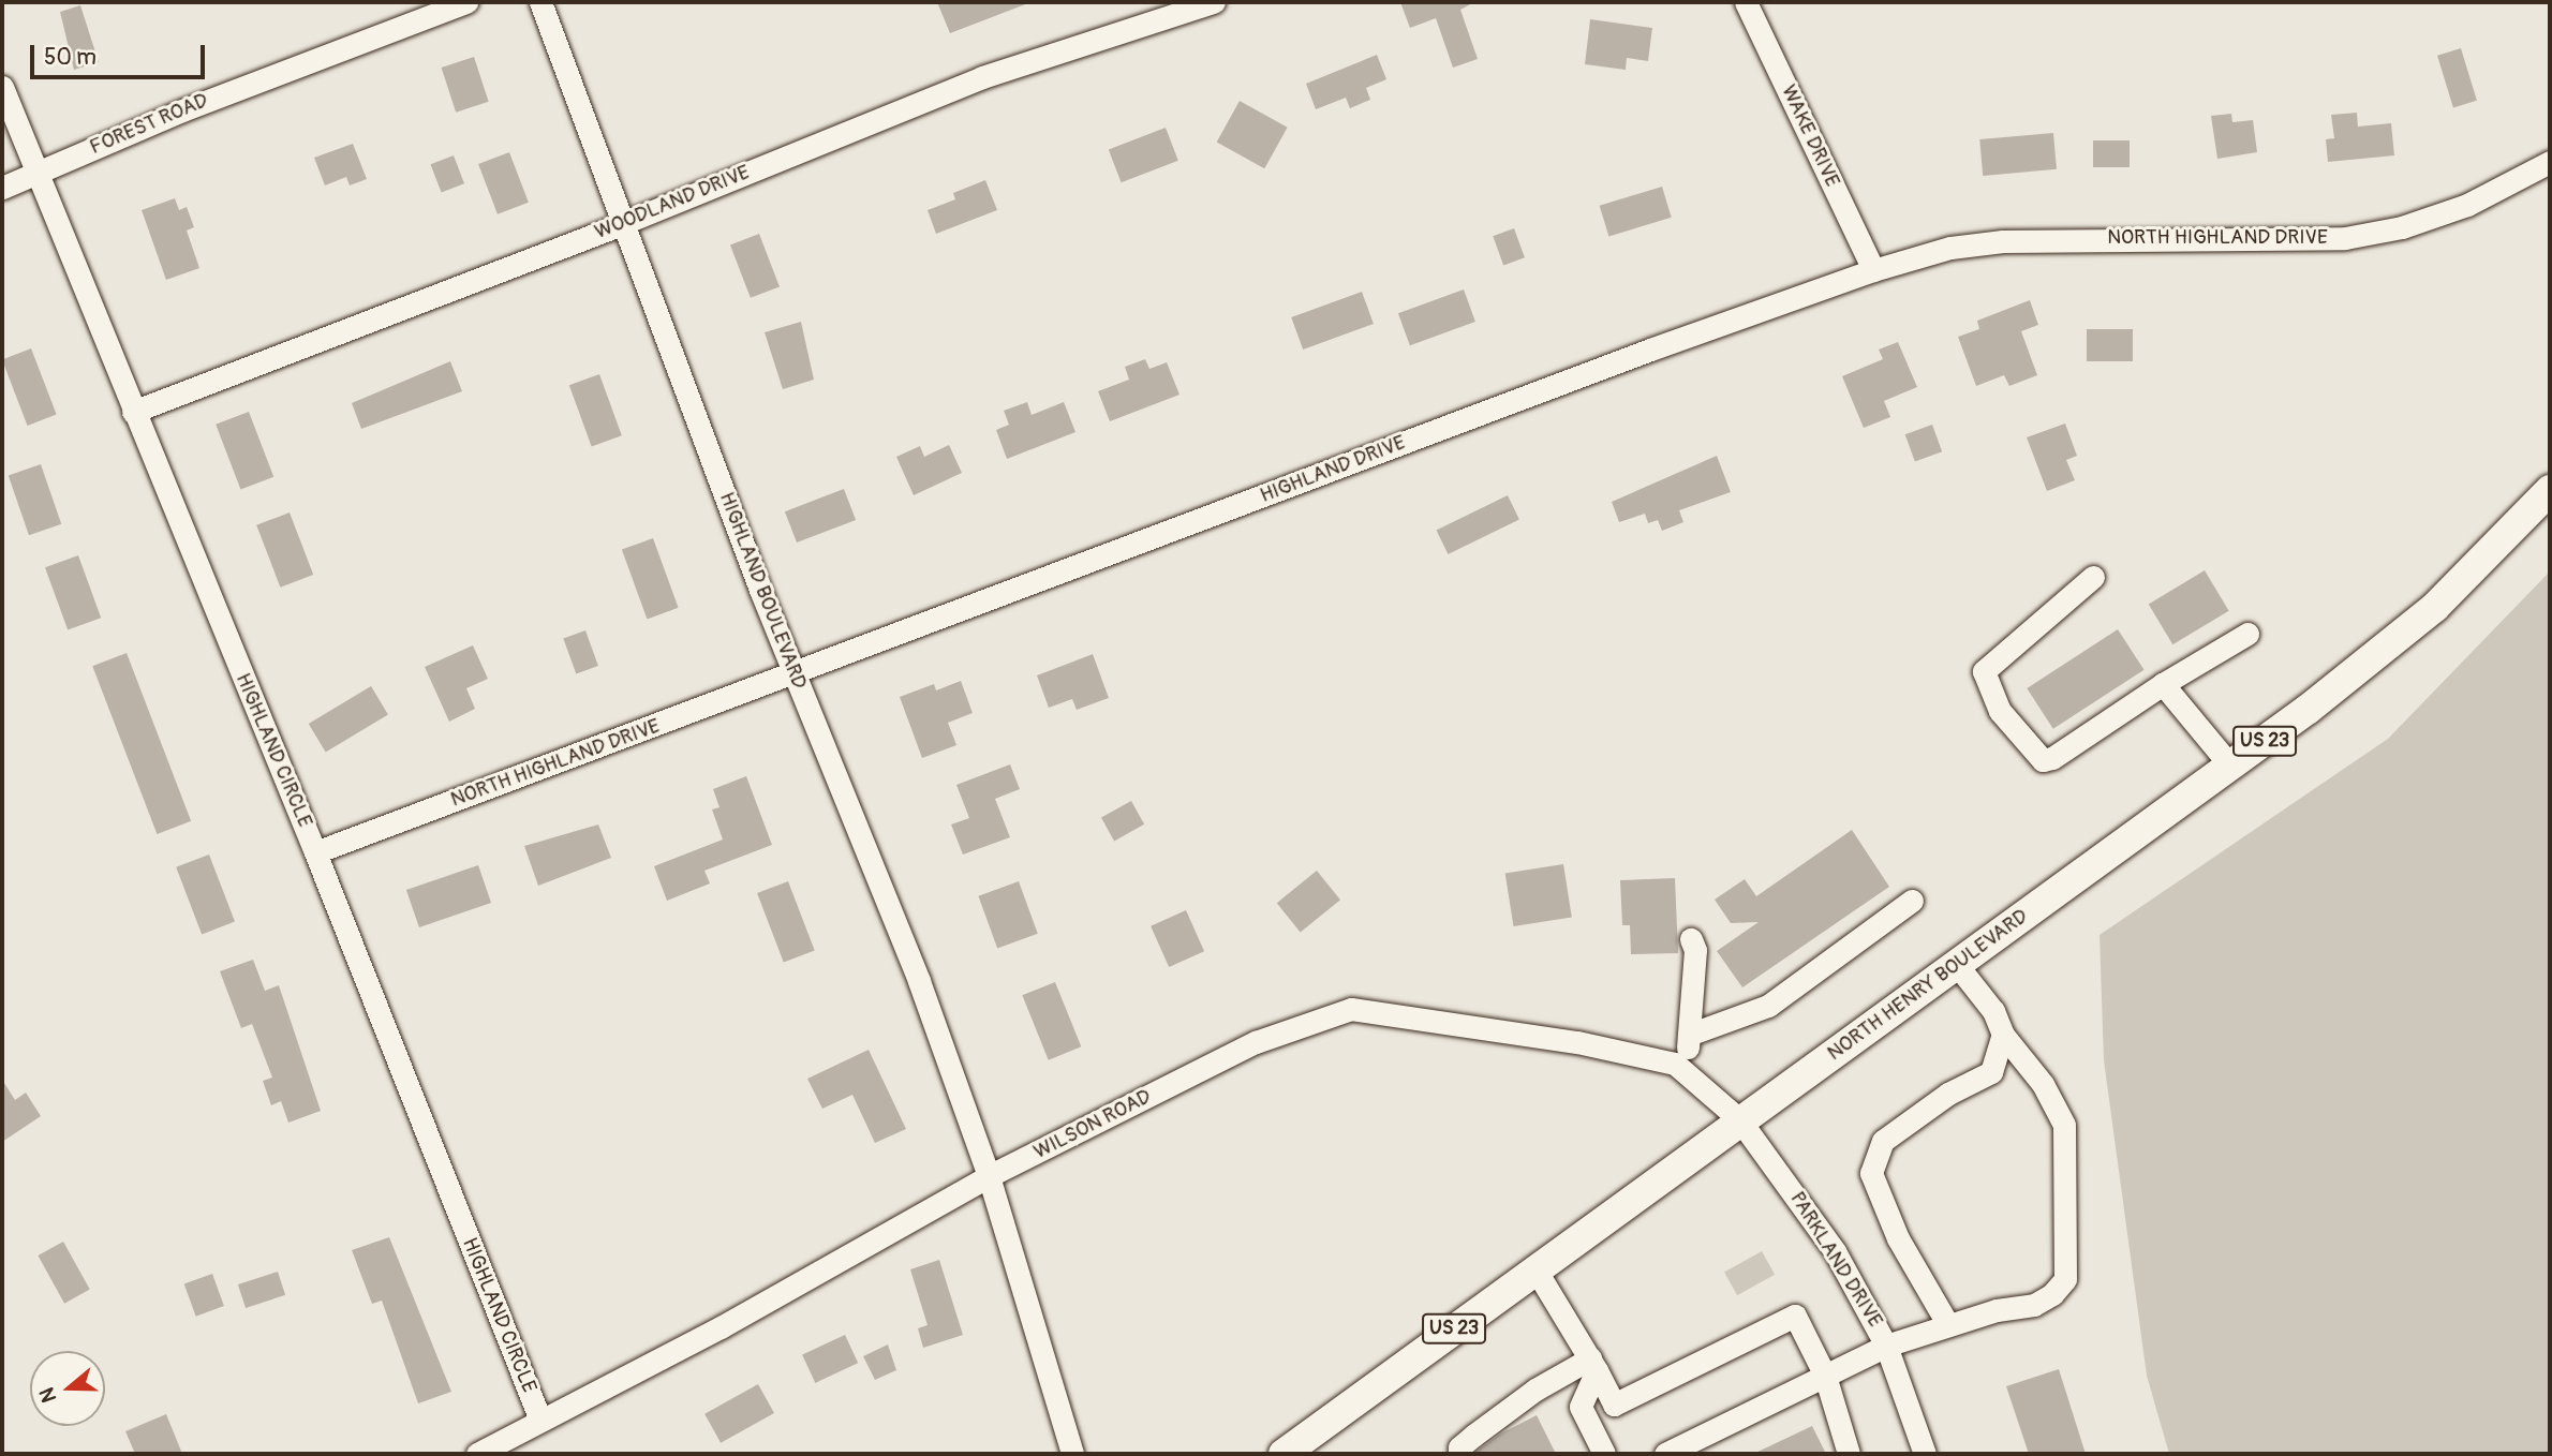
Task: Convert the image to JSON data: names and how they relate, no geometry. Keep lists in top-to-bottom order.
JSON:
{
  "streets": {
    "main road": ["US 23", "NORTH HENRY BOULEVARD"],
    "street": [
      "FOREST ROAD",
      "WAKE DRIVE",
      "WOODLAND DRIVE",
      "NORTH HIGHLAND DRIVE",
      "HIGHLAND DRIVE",
      "HIGHLAND BOULEVARD",
      "HIGHLAND CIRCLE",
      "WILSON ROAD",
      "PARKLAND DRIVE"
    ]
  },
  "crossings": [
    ["FOREST ROAD", "HIGHLAND CIRCLE"],
    ["WAKE DRIVE", "NORTH HIGHLAND DRIVE"],
    ["WAKE DRIVE", "HIGHLAND DRIVE"],
    ["WOODLAND DRIVE", "HIGHLAND BOULEVARD"],
    ["WOODLAND DRIVE", "HIGHLAND CIRCLE"],
    ["NORTH HIGHLAND DRIVE", "HIGHLAND DRIVE"],
    ["NORTH HIGHLAND DRIVE", "HIGHLAND BOULEVARD"],
    ["NORTH HIGHLAND DRIVE", "HIGHLAND CIRCLE"],
    ["HIGHLAND DRIVE", "HIGHLAND BOULEVARD"],
    ["HIGHLAND BOULEVARD", "WILSON ROAD"],
    ["HIGHLAND CIRCLE", "WILSON ROAD"],
    ["NORTH HENRY BOULEVARD", "WILSON ROAD"],
    ["NORTH HENRY BOULEVARD", "PARKLAND DRIVE"],
    ["WILSON ROAD", "PARKLAND DRIVE"]
  ],
  "scale_bar": "50 m",
  "north": "left"
}
